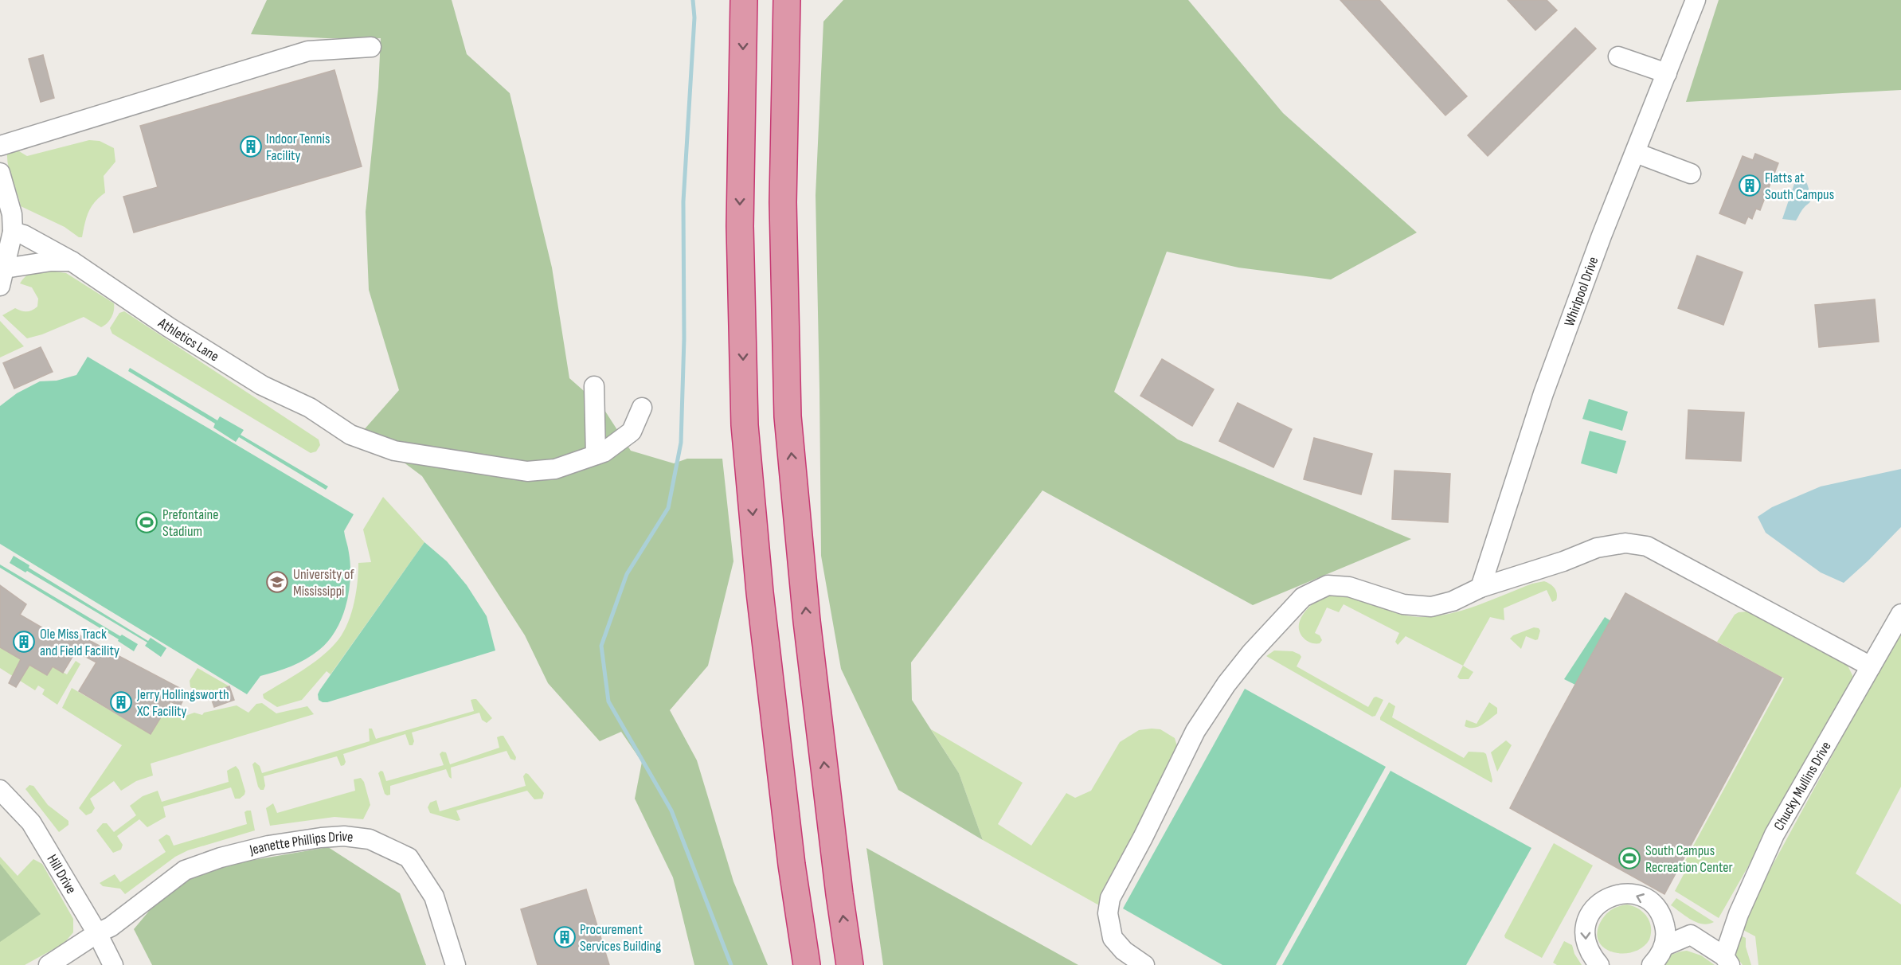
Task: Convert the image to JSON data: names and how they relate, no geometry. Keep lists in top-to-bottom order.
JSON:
{
  "streets": {
    "street": [
      "Whirlpool Drive",
      "Athletics Lane",
      "Chucky Mullins Drive",
      "Jeanette Phillips Drive",
      "Hill Drive"
    ]
  },
  "crossings": [
    ["Jeanette Phillips Drive", "Hill Drive"]
  ],
  "places": {
    "building": [
      "Indoor Tennis Facility",
      "Flatts at South Campus",
      "Ole Miss Track and Field Facility",
      "Jerry Hollingsworth XC Facility",
      "Procurement Services Building"
    ],
    "sports": ["Prefontaine Stadium", "South Campus Recreation Center"],
    "school or university": ["University of Mississippi"]
  }
}
